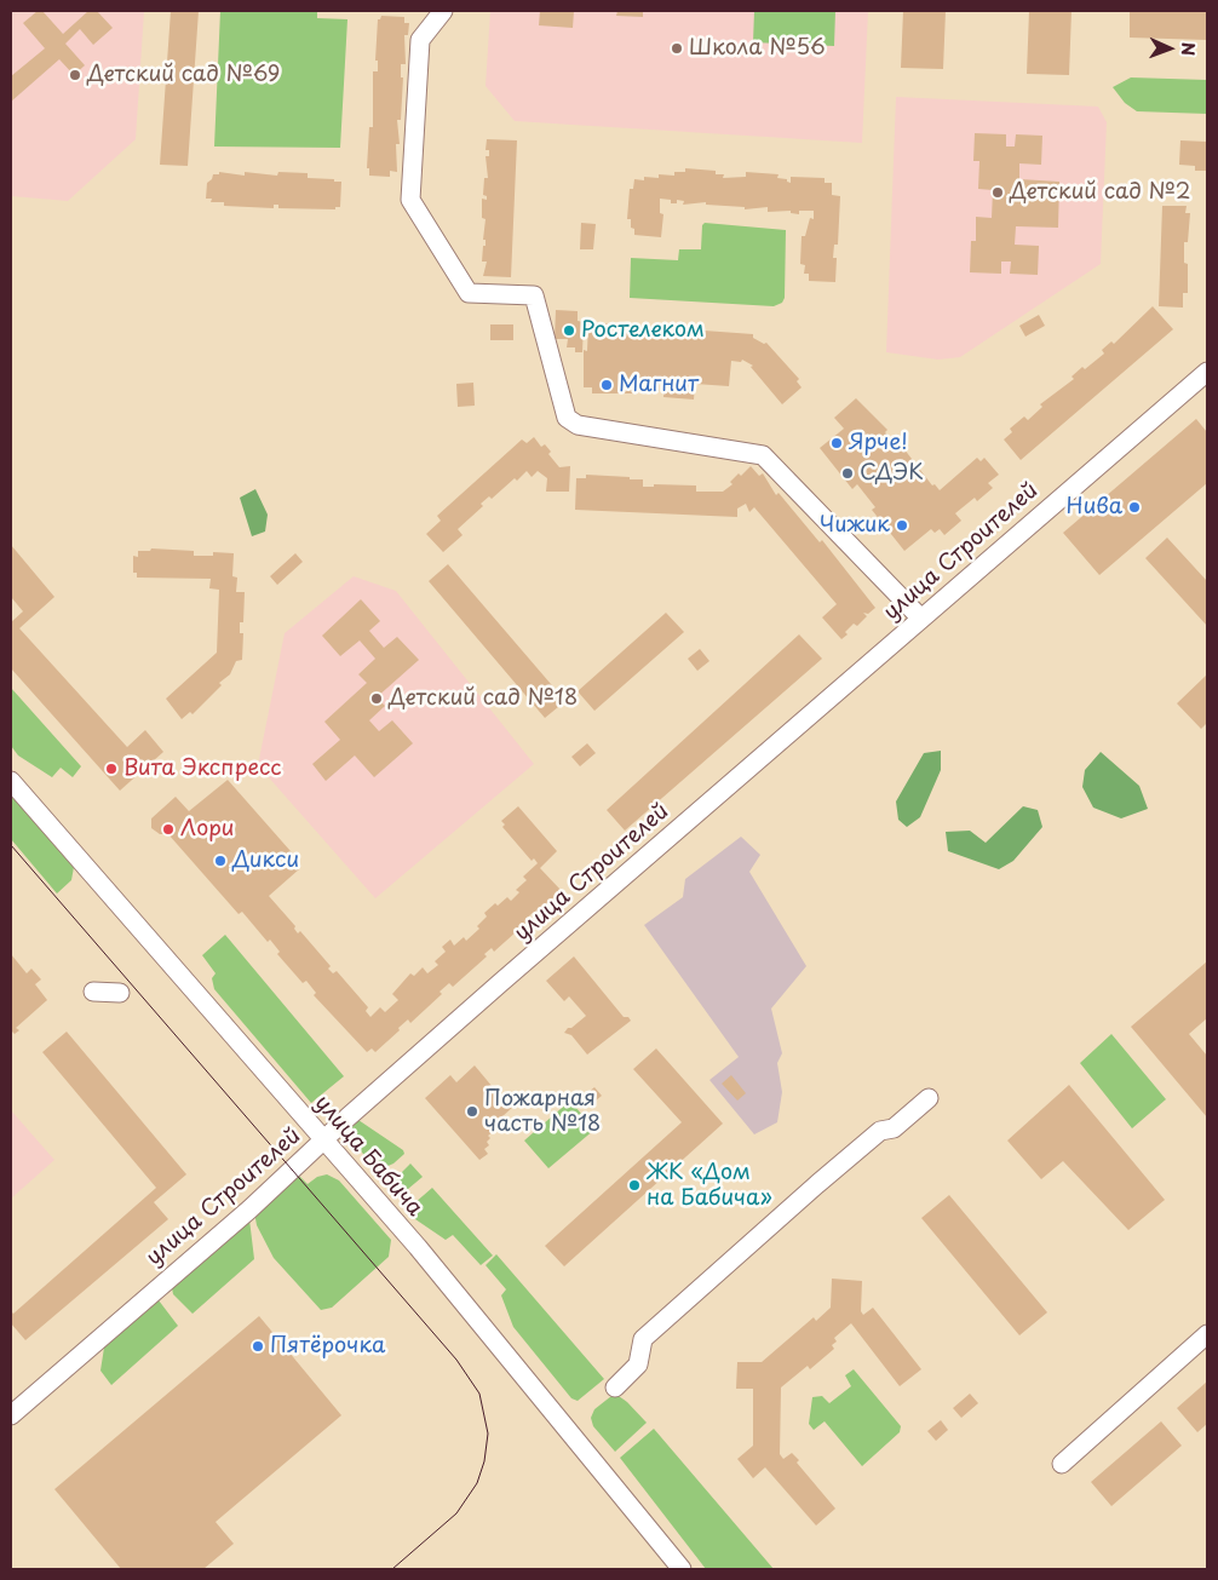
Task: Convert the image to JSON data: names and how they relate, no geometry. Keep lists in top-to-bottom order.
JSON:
{
  "streets": {
    "street": ["улица Строителей", "улица Бабича"]
  },
  "crossings": [
    ["улица Строителей", "улица Бабича"]
  ],
  "places": [
    "Школа №56",
    "Детский сад №69",
    "Детский сад №2",
    "Ростелеком",
    "Магнит",
    "Ярче!",
    "СДЭК",
    "Нива",
    "Чижик",
    "Детский сад №18",
    "Вита Экспресс",
    "Лори",
    "Дикси",
    "Пожарная часть №18",
    "ЖК «Дом на Бабича»",
    "Пятёрочка"
  ],
  "north": "right"
}
